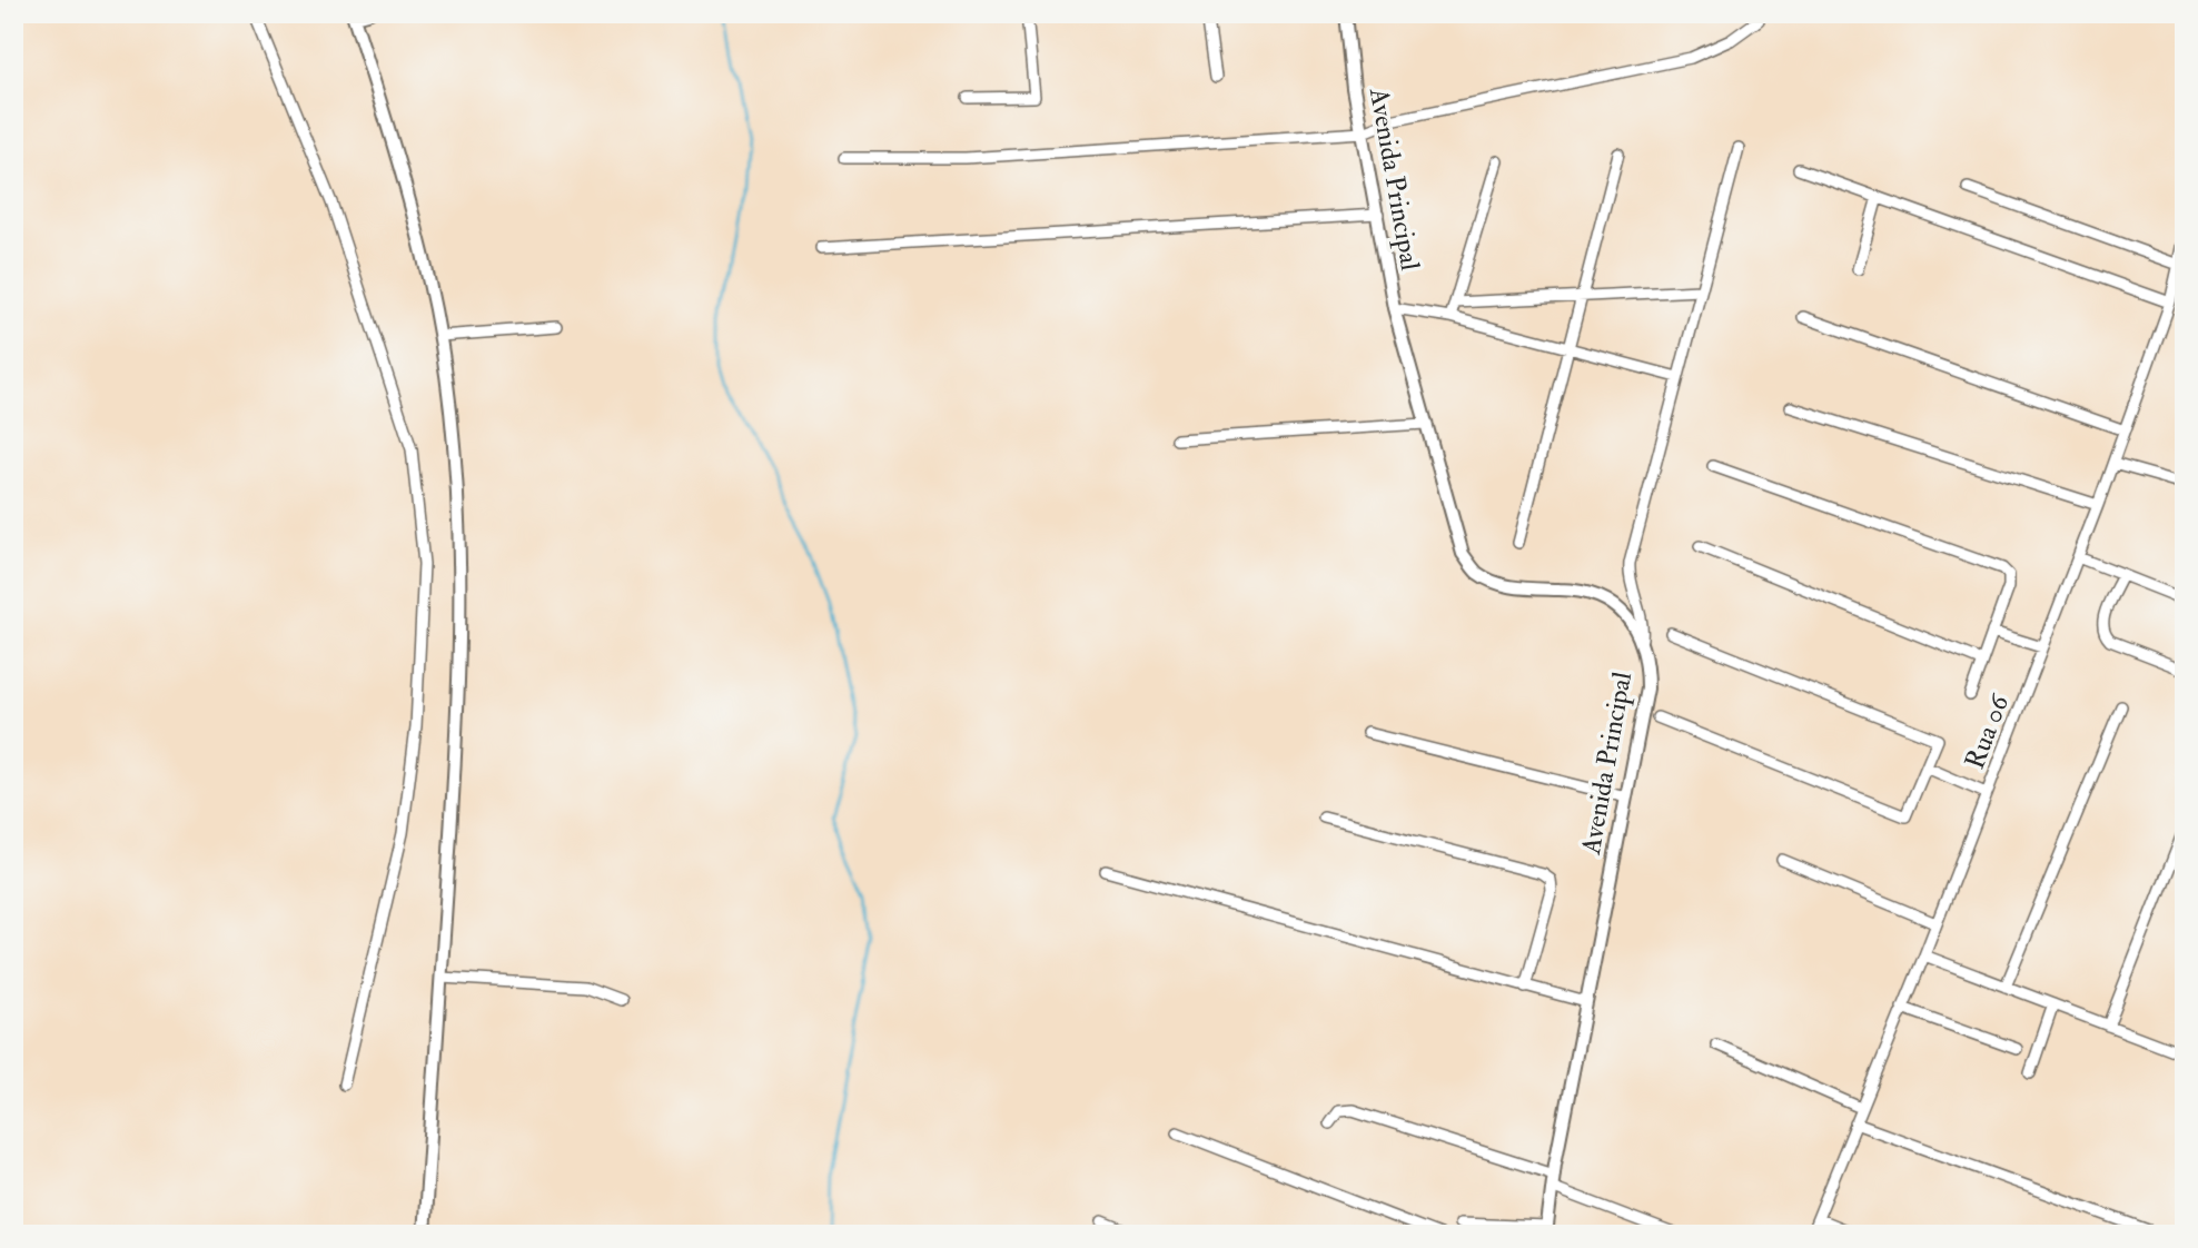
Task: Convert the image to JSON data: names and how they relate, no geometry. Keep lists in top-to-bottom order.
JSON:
{
  "streets": {
    "street": ["Avenida Principal", "Rua 06"]
  }
}
